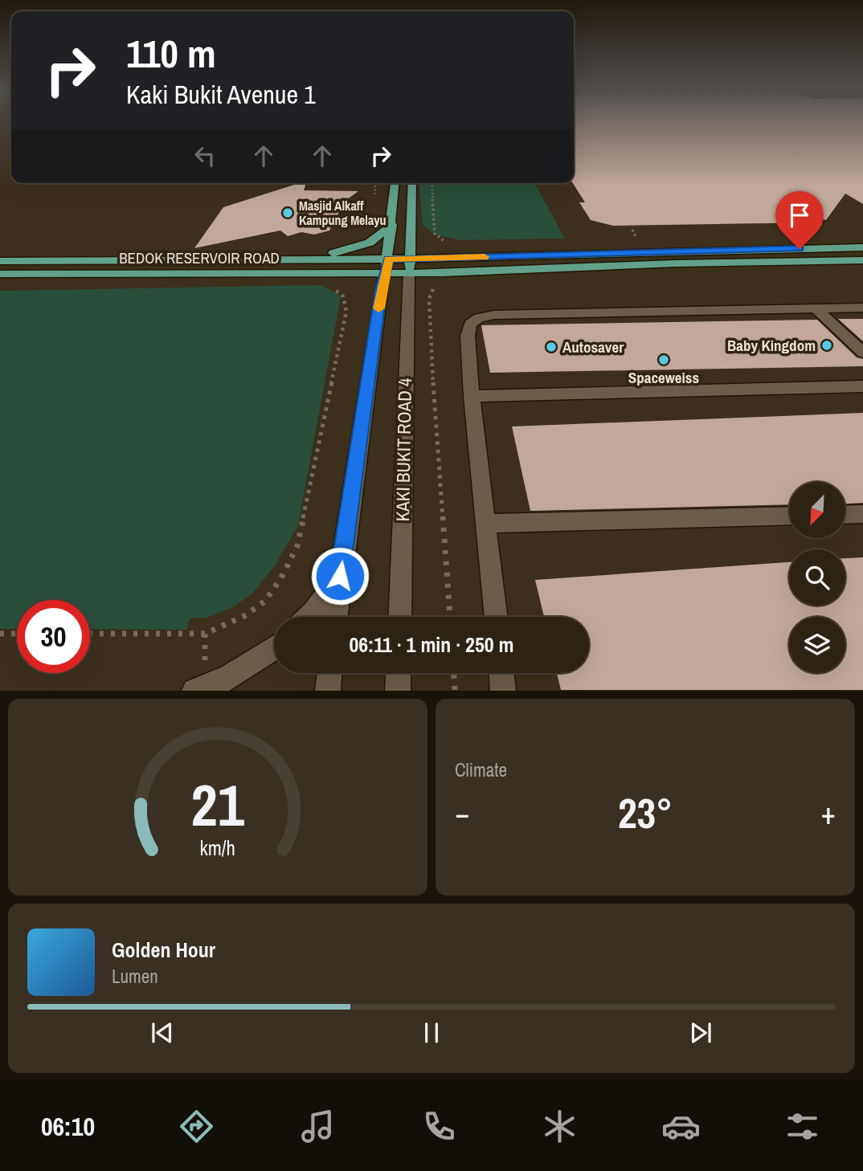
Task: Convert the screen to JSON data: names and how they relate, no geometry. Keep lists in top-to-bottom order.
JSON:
{
  "streets": {
    "main road": ["BEDOK RESERVOIR ROAD"],
    "street": ["KAKI BUKIT ROAD 4"]
  },
  "places": [
    "Masjid Alkaff Kampung Melayu",
    "Baby Kingdom",
    "Autosaver",
    "Spaceweiss"
  ],
  "north": "bottom left",
  "page": {
    "turn": ["110 m", "Kaki Bukit Avenue 1"],
    "limit": "30",
    "trip": "06:11 · 1 min · 250 m",
    "tile": "Climate",
    "heat": ["−", "23°", "+"],
    "song": ["Golden Hour", "Lumen"],
    "tabs": "06:10",
    "gauge": ["21", "km/h"]
  }
}
